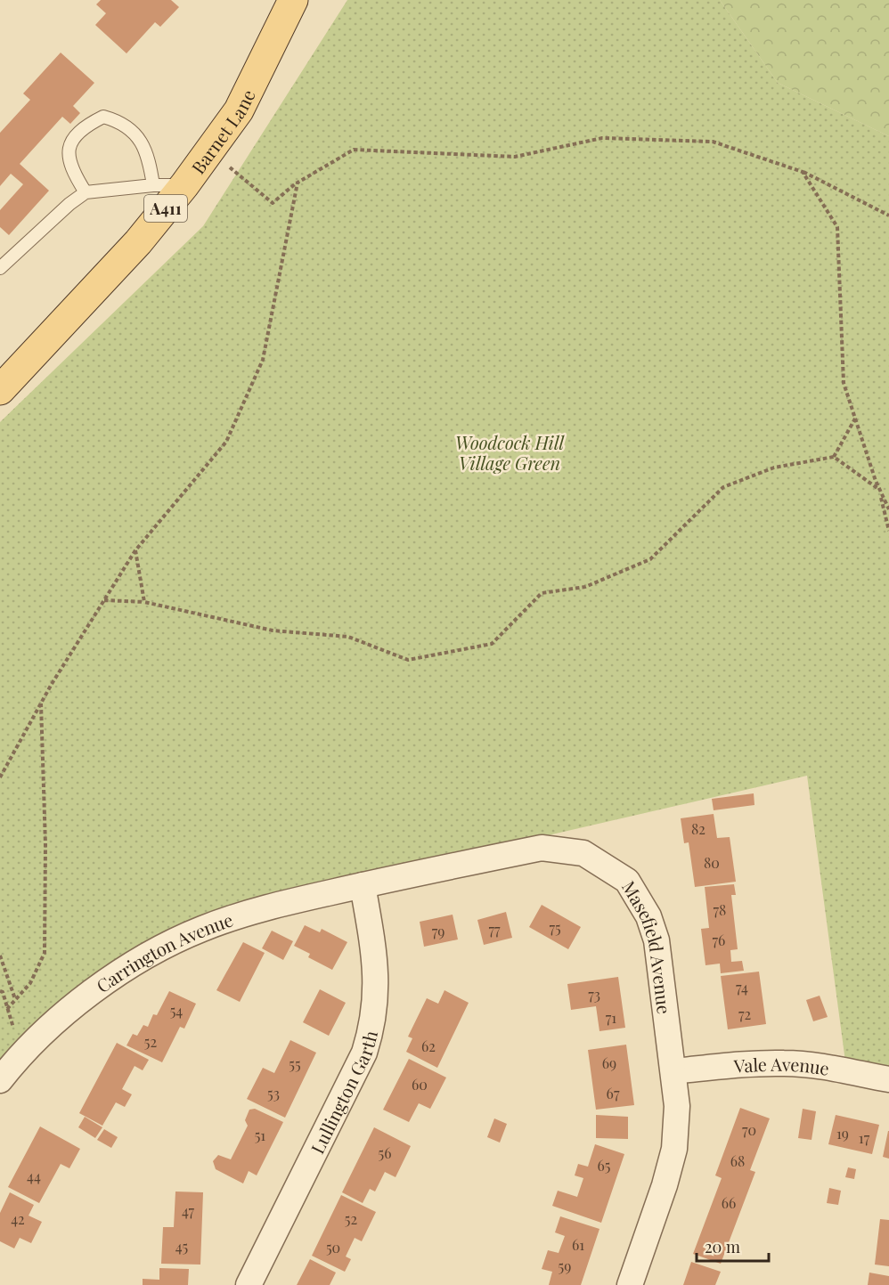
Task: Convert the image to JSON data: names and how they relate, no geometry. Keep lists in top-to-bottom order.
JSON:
{
  "streets": {
    "main road": ["Barnet Lane", "A411"],
    "street": [
      "Masefield Avenue",
      "Carrington Avenue",
      "Vale Avenue",
      "Lullington Garth"
    ]
  },
  "crossings": [
    ["Masefield Avenue", "Carrington Avenue"],
    ["Masefield Avenue", "Vale Avenue"],
    ["Masefield Avenue", "Lullington Garth"],
    ["Carrington Avenue", "Lullington Garth"]
  ],
  "parks": ["Woodcock Hill Village Green"],
  "house_numbers": [
    "82",
    "80",
    "78",
    "75",
    "77",
    "79",
    "76",
    "74",
    "73",
    "54",
    "72",
    "71",
    "52",
    "62",
    "69",
    "55",
    "60",
    "53",
    "67",
    "70",
    "19",
    "51",
    "17",
    "56",
    "68",
    "65",
    "44",
    "66",
    "47",
    "42",
    "52",
    "61",
    "45",
    "50",
    "59"
  ],
  "scale_bar": "20 m"
}
